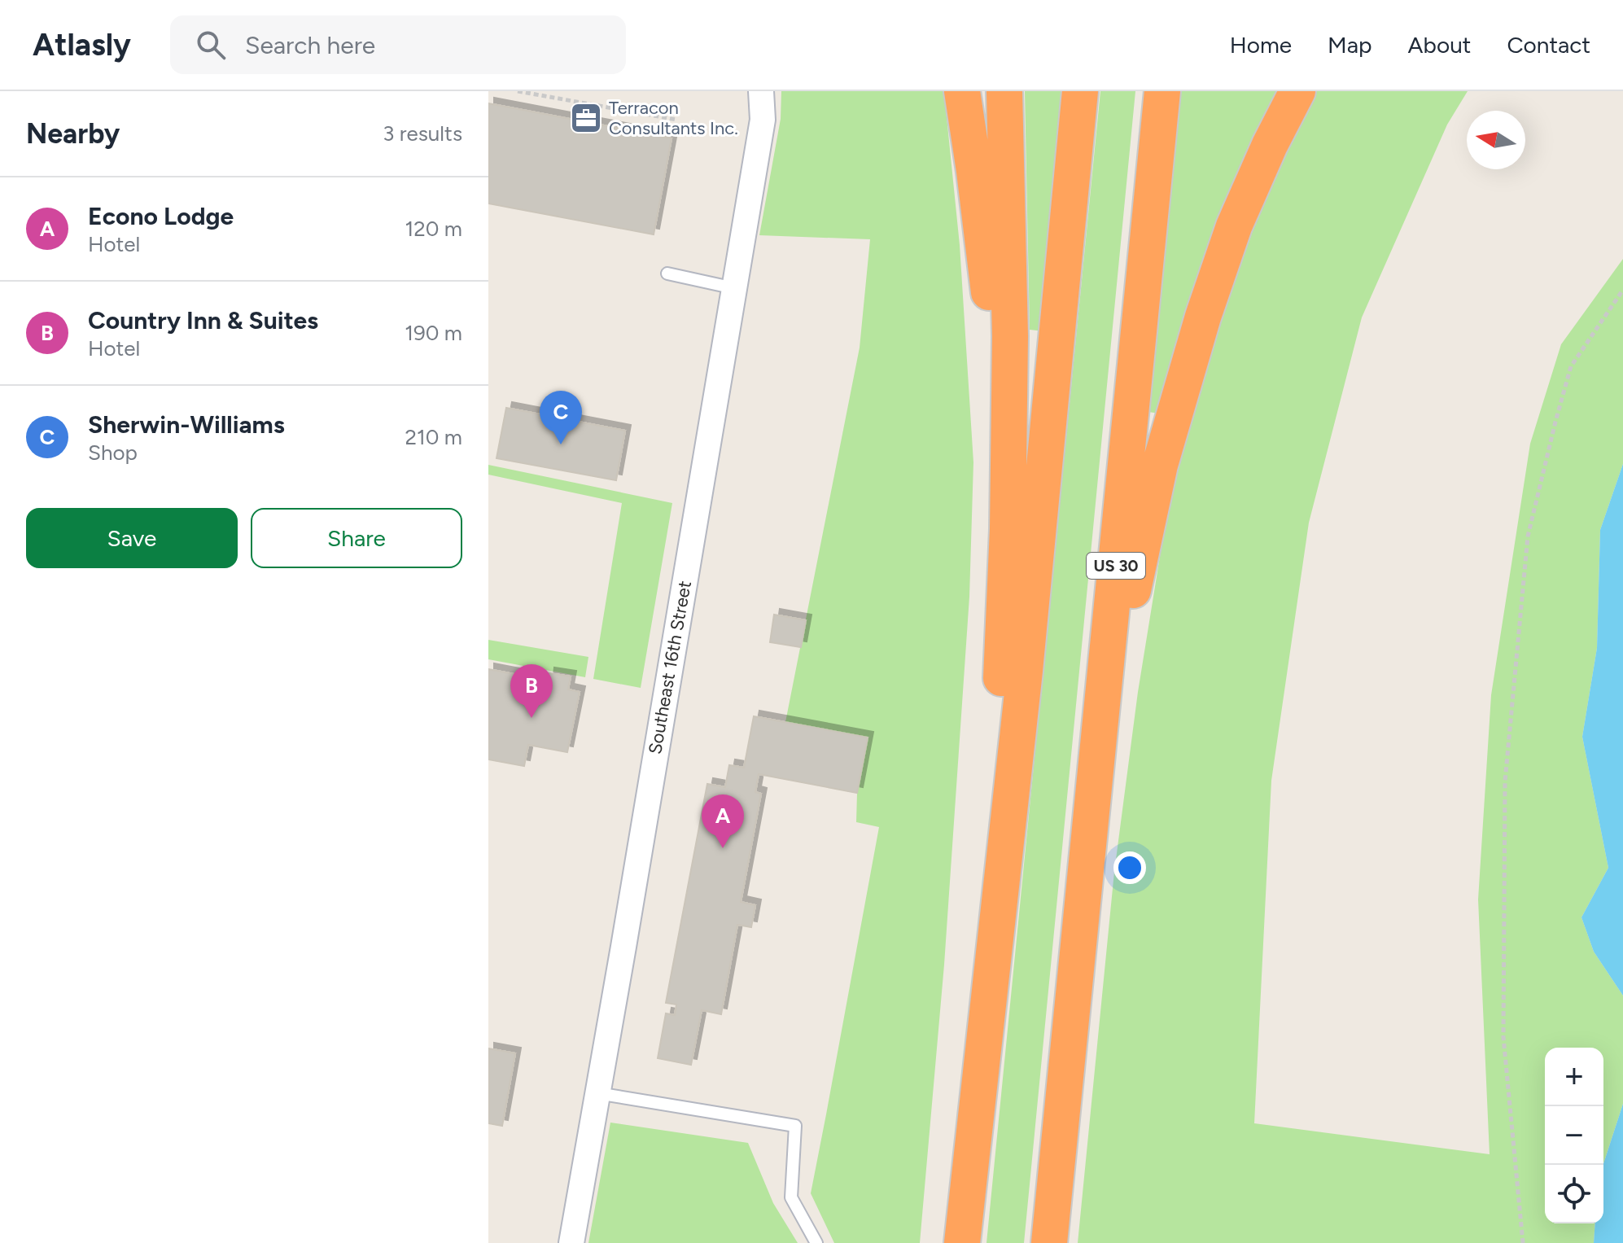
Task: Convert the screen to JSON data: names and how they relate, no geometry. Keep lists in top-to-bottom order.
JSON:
{
  "streets": {
    "highway": ["US 30"],
    "street": ["Southeast 16th Street"]
  },
  "places": {
    "office": ["Terracon Consultants Inc."]
  },
  "north": "left",
  "page": {
    "header": "Atlasly",
    "search": "Search here",
    "nav": [
      "Home",
      "Map",
      "About",
      "Contact"
    ],
    "heading": ["Nearby", "3 results"],
    "list": [
      {
        "mark": "A",
        "name": "Econo Lodge",
        "note": "Hotel",
        "value": "120 m"
      },
      {
        "mark": "B",
        "name": "Country Inn & Suites",
        "note": "Hotel",
        "value": "190 m"
      },
      {
        "mark": "C",
        "name": "Sherwin-Williams",
        "note": "Shop",
        "value": "210 m"
      }
    ],
    "pins": ["C", "B", "A"],
    "buttons": ["Save", "Share"],
    "map_buttons": ["+", "−"]
  }
}
